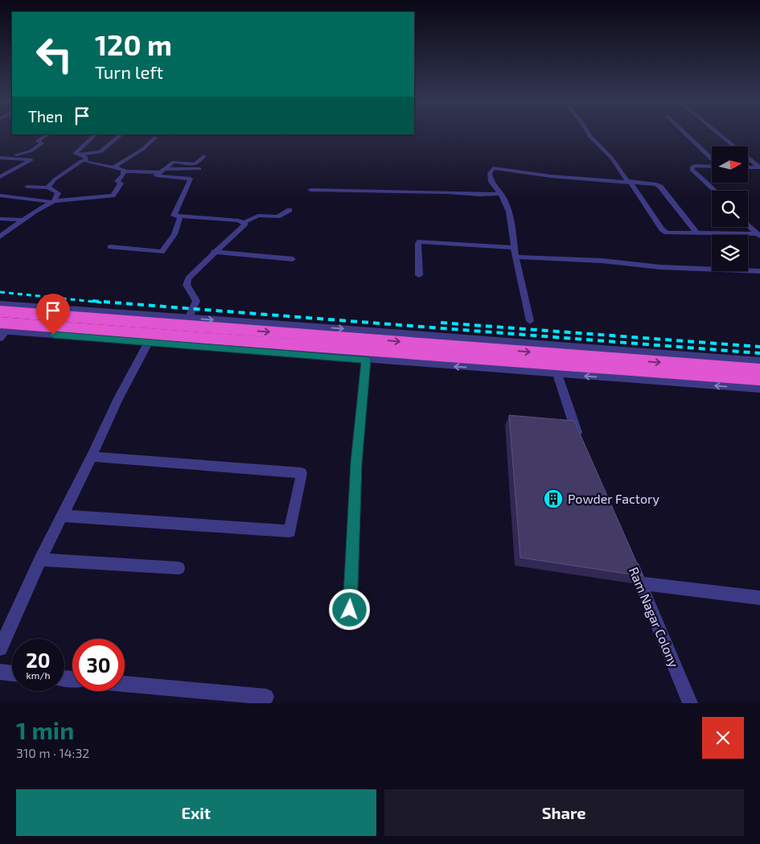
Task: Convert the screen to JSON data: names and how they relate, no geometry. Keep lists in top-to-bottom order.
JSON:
{
  "streets": {
    "street": ["Ram Nagar Colony"]
  },
  "places": {
    "building": ["Powder Factory"]
  },
  "north": "right",
  "page": {
    "turn": ["120 m", "Turn left"],
    "then": "Then",
    "speed": "20 km/h",
    "limit": "30",
    "heading": ["1 min", "310 m · 14:32"],
    "buttons": ["Exit", "Share"]
  }
}
